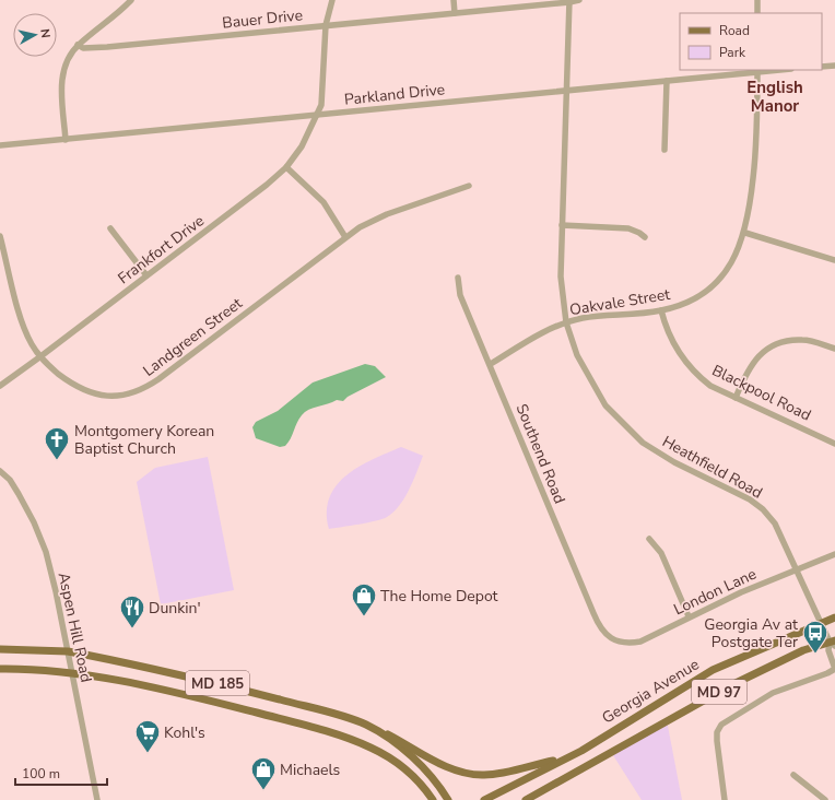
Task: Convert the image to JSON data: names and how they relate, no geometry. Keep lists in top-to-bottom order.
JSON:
{
  "streets": {
    "main road": ["MD 185", "Georgia Avenue", "MD 97"],
    "street": [
      "Bauer Drive",
      "Parkland Drive",
      "Frankfort Drive",
      "Oakvale Street",
      "Landgreen Street",
      "Blackpool Road",
      "Southend Road",
      "Heathfield Road",
      "London Lane",
      "Aspen Hill Road"
    ]
  },
  "crossings": [
    ["Bauer Drive", "Frankfort Drive"],
    ["Bauer Drive", "Heathfield Road"],
    ["Parkland Drive", "Frankfort Drive"],
    ["Parkland Drive", "Oakvale Street"],
    ["Parkland Drive", "Heathfield Road"],
    ["Frankfort Drive", "Landgreen Street"],
    ["Oakvale Street", "Blackpool Road"],
    ["Oakvale Street", "Southend Road"],
    ["Oakvale Street", "Heathfield Road"],
    ["Southend Road", "London Lane"],
    ["Heathfield Road", "London Lane"],
    ["Heathfield Road", "Georgia Avenue"],
    ["Heathfield Road", "MD 97"],
    ["Aspen Hill Road", "MD 185"]
  ],
  "districts": ["English Manor"],
  "places": {
    "church": ["Montgomery Korean Baptist Church"],
    "shop": ["The Home Depot", "Michaels"],
    "restaurant": ["Dunkin'"],
    "bus stop": ["Georgia Av at Postgate Ter"],
    "supermarket": ["Kohl's"]
  },
  "legend": ["Road", "Park"],
  "scale_bar": "100 m",
  "north": "right"
}
